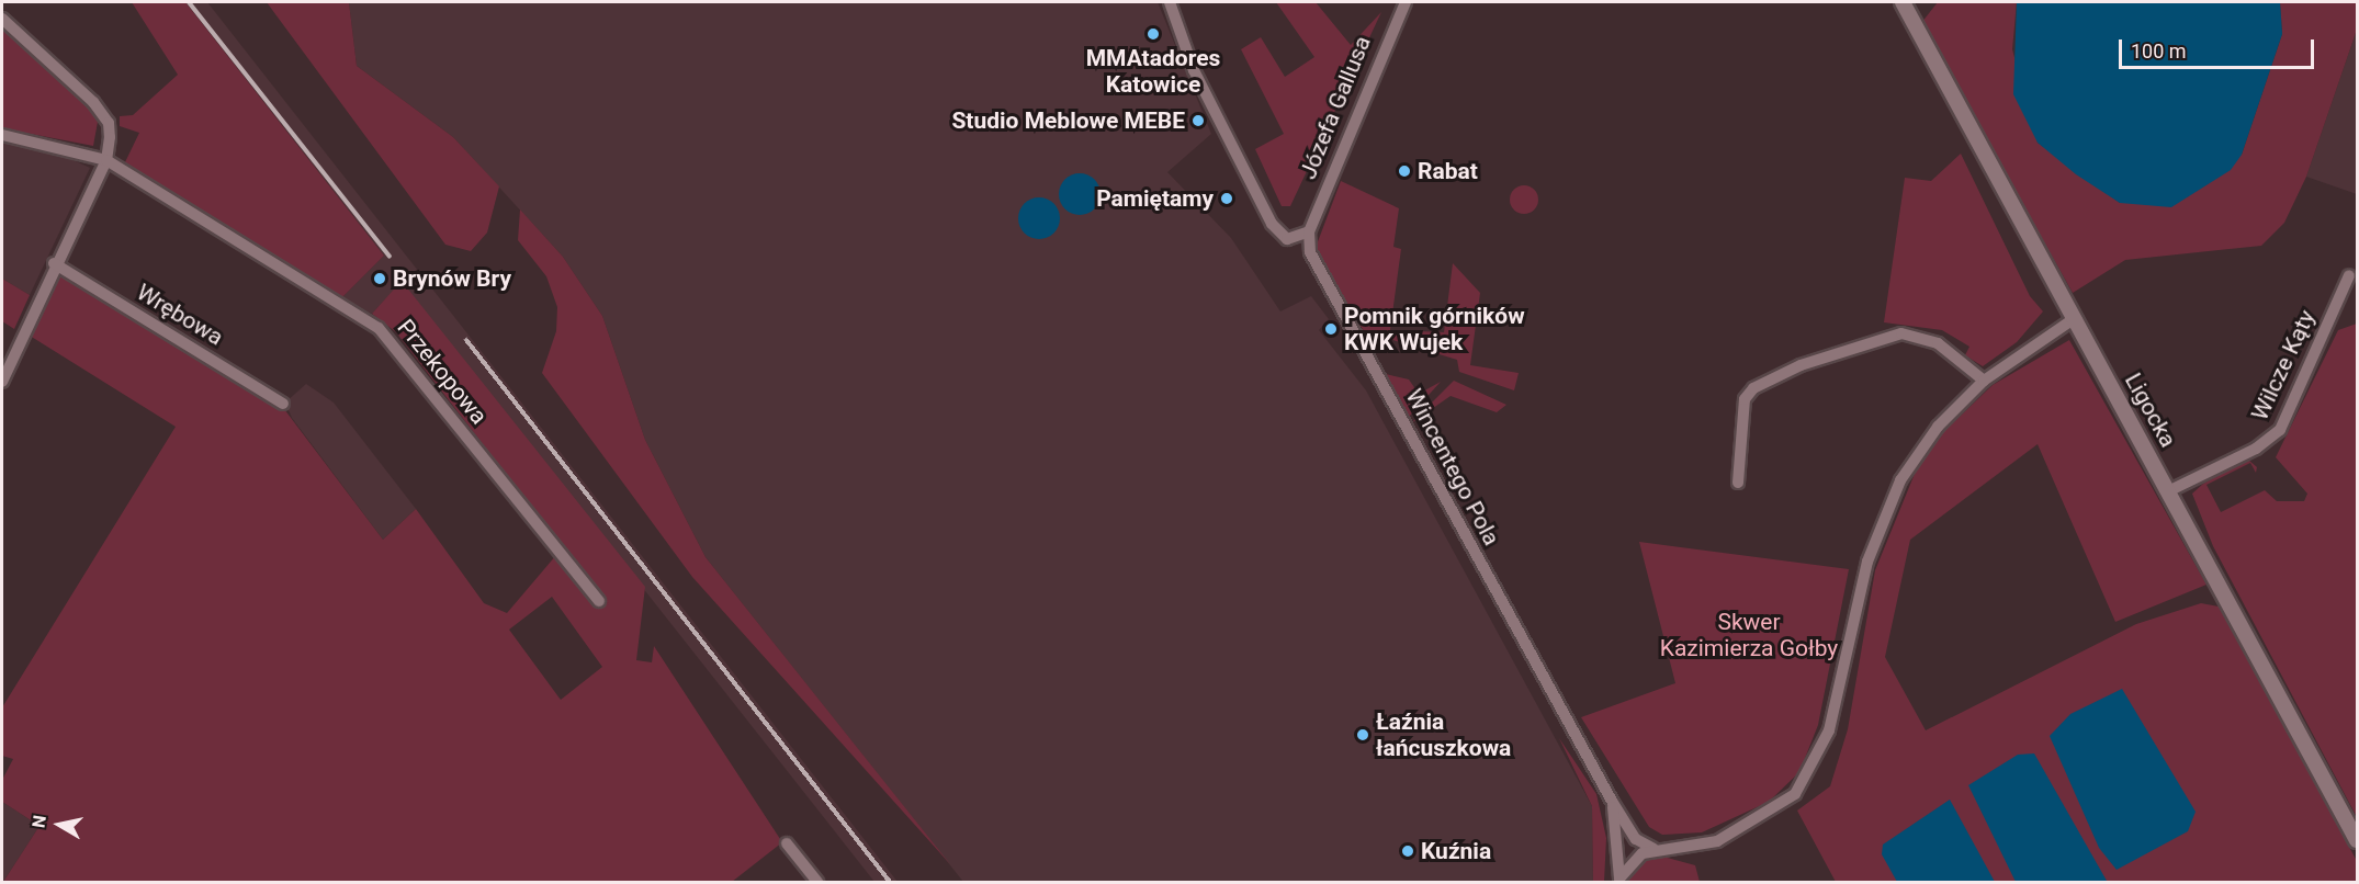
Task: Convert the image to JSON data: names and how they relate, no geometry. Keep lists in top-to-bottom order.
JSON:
{
  "streets": {
    "street": [
      "Józefa Gallusa",
      "Wrębowa",
      "Wilcze Kąty",
      "Przekopowa",
      "Ligocka",
      "Wincentego Pola"
    ]
  },
  "crossings": [
    ["Józefa Gallusa", "Wincentego Pola"],
    ["Wilcze Kąty", "Ligocka"]
  ],
  "parks": ["Skwer Kazimierza Gołby"],
  "places": [
    "MMAtadores Katowice",
    "Studio Meblowe MEBE",
    "Rabat",
    "Pamiętamy",
    "Brynów Bry",
    "Pomnik górników KWK Wujek",
    "Łaźnia łańcuszkowa",
    "Kuźnia"
  ],
  "scale_bar": "100 m",
  "north": "left"
}
